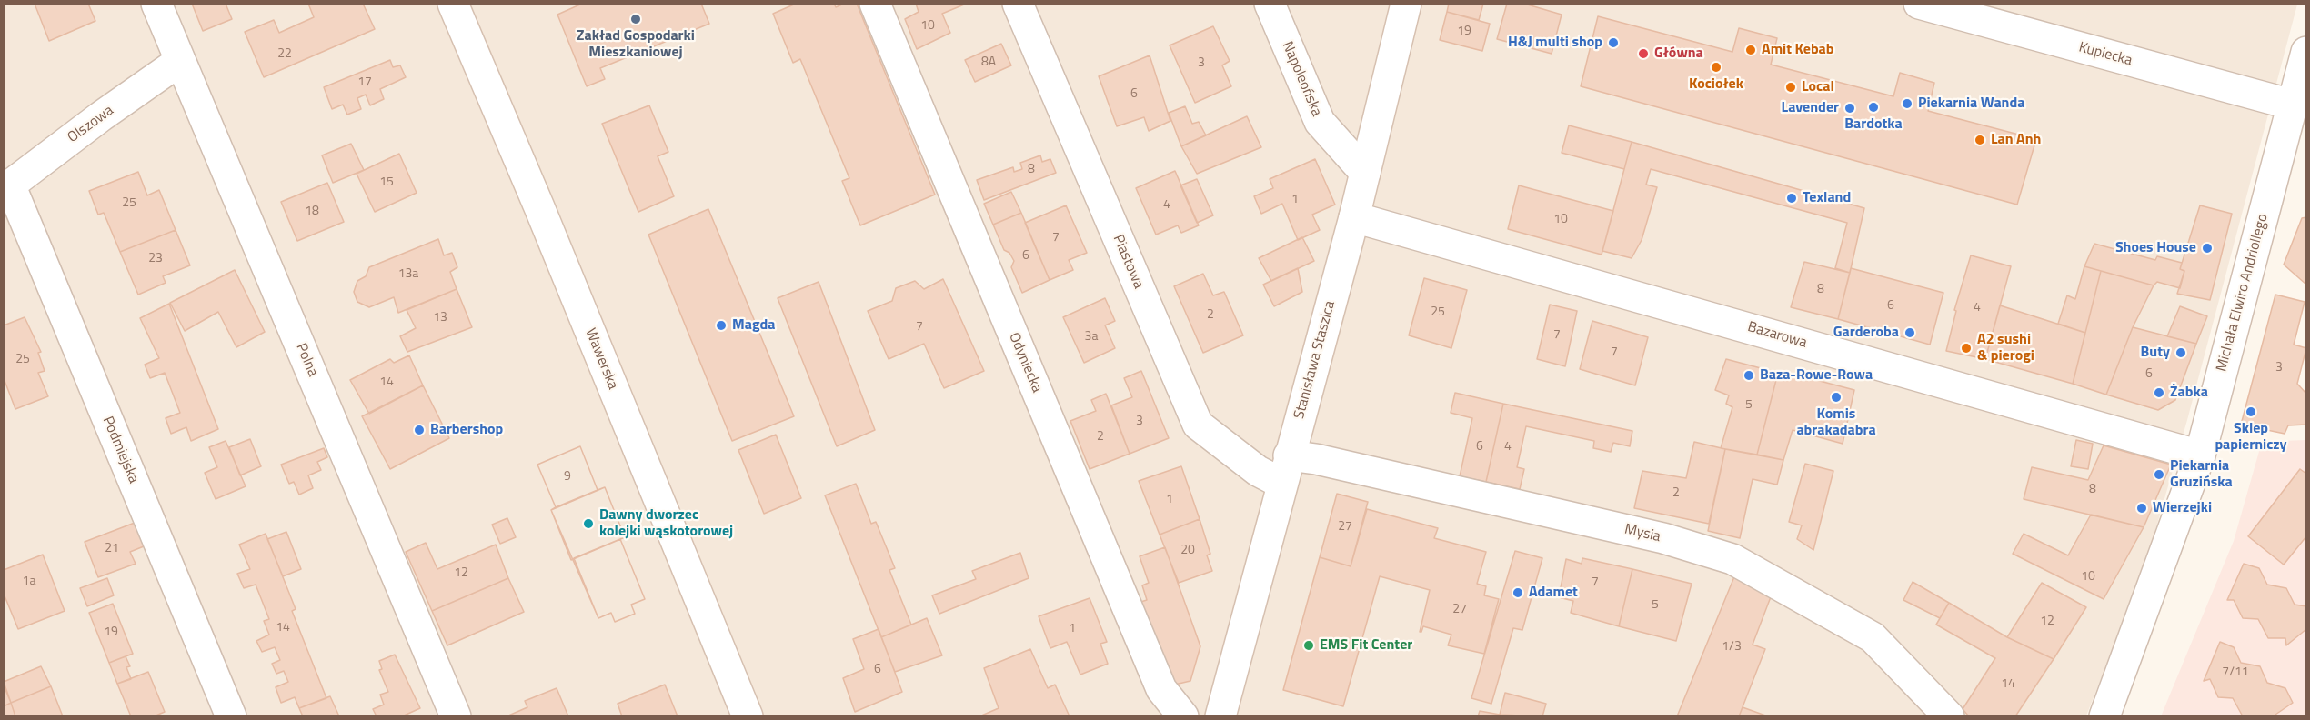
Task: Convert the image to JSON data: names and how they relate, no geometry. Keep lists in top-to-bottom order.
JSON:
{
  "streets": {
    "street": [
      "Kupiecka",
      "Napoleońska",
      "Olszowa",
      "Piastowa",
      "Michała Elwiro Andriollego",
      "Bazarowa",
      "Wawerska",
      "Polna",
      "Stanisława Staszica",
      "Odyniecka",
      "Podmiejska",
      "Mysia"
    ]
  },
  "crossings": [
    ["Kupiecka", "Michała Elwiro Andriollego"],
    ["Napoleońska", "Stanisława Staszica"],
    ["Olszowa", "Polna"],
    ["Olszowa", "Podmiejska"],
    ["Piastowa", "Stanisława Staszica"],
    ["Piastowa", "Mysia"],
    ["Michała Elwiro Andriollego", "Bazarowa"],
    ["Bazarowa", "Stanisława Staszica"],
    ["Stanisława Staszica", "Mysia"]
  ],
  "places": [
    "Zakład Gospodarki Mieszkaniowej",
    "H&J multi shop",
    "Amit Kebab",
    "Główna",
    "Kociołek",
    "Local",
    "Piekarnia Wanda",
    "Bardotka",
    "Lavender",
    "Lan Anh",
    "Texland",
    "Shoes House",
    "Magda",
    "Garderoba",
    "A2 sushi & pierogi",
    "Buty",
    "Baza-Rowe-Rowa",
    "Żabka",
    "Komis abrakadabra",
    "Sklep papierniczy",
    "Barbershop",
    "Piekarnia Gruzińska",
    "Wierzejki",
    "Dawny dworzec kolejki wąskotorowej",
    "Adamet",
    "EMS Fit Center"
  ],
  "house_numbers": [
    "10",
    "19",
    "22",
    "8A",
    "3",
    "17",
    "6",
    "8",
    "15",
    "1",
    "25",
    "4",
    "18",
    "10",
    "7",
    "6",
    "23",
    "13a",
    "8",
    "6",
    "4",
    "25",
    "2",
    "13",
    "7",
    "7",
    "3a",
    "7",
    "25",
    "3",
    "6",
    "14",
    "5",
    "3",
    "2",
    "6",
    "4",
    "9",
    "8",
    "2",
    "1",
    "27",
    "21",
    "20",
    "12",
    "10",
    "1a",
    "7",
    "5",
    "27",
    "12",
    "14",
    "1",
    "19",
    "1/3",
    "6",
    "7/11",
    "14"
  ]
}
